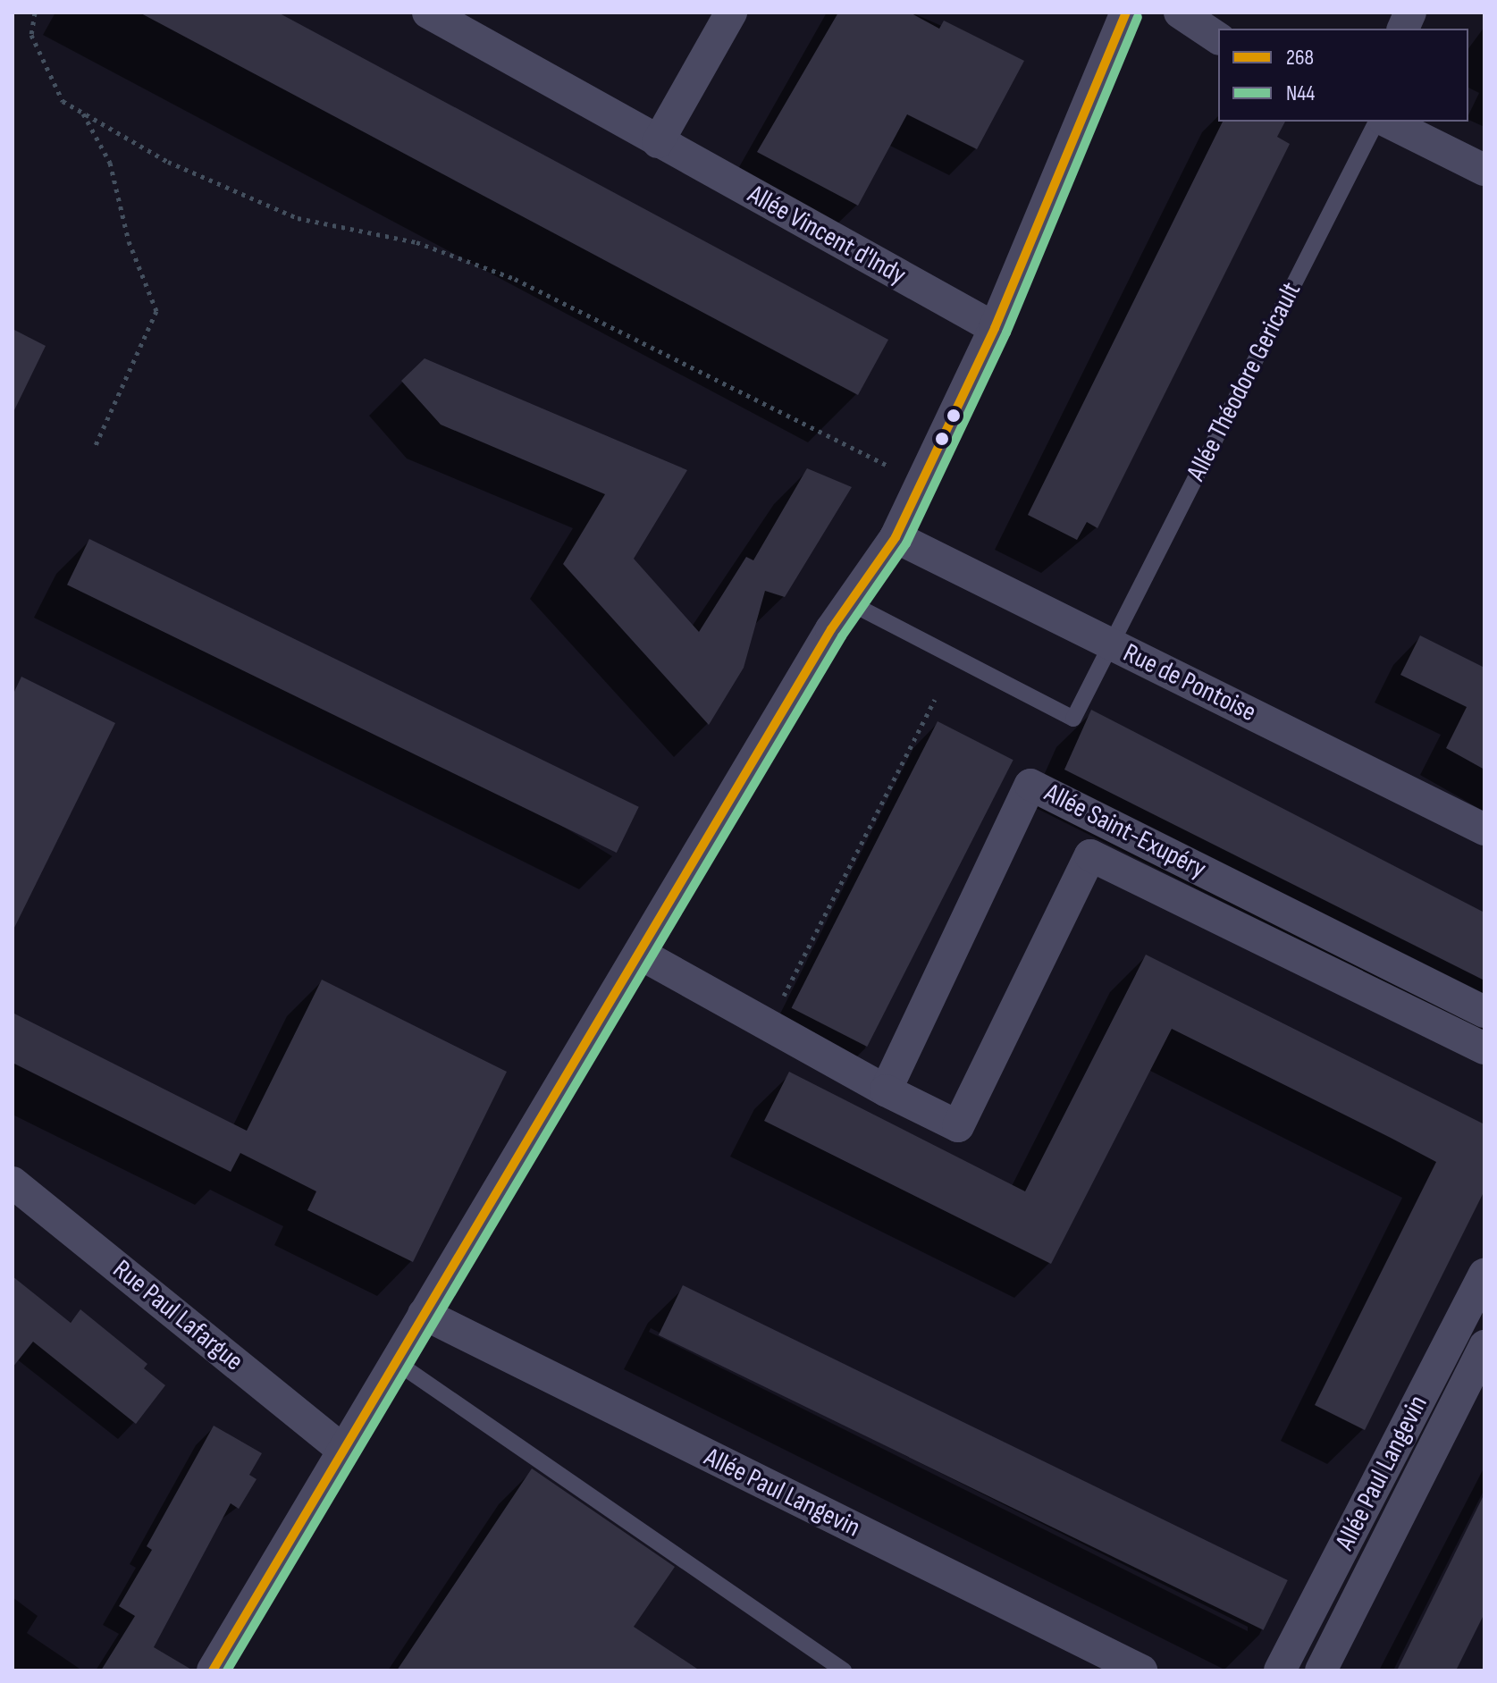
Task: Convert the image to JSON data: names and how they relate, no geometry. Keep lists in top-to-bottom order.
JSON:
{
  "streets": {
    "street": [
      "Allée Vincent d'Indy",
      "Rue de Pontoise",
      "Allée Saint-Exupéry",
      "Rue Paul Lafargue",
      "Allée Paul Langevin"
    ],
    "lane": ["Allée Théodore Gericault"]
  },
  "crossings": [
    ["Allée Théodore Gericault", "Rue de Pontoise"]
  ],
  "lines": ["transit line 268", "transit line N44"],
  "legend": ["268", "N44"]
}
